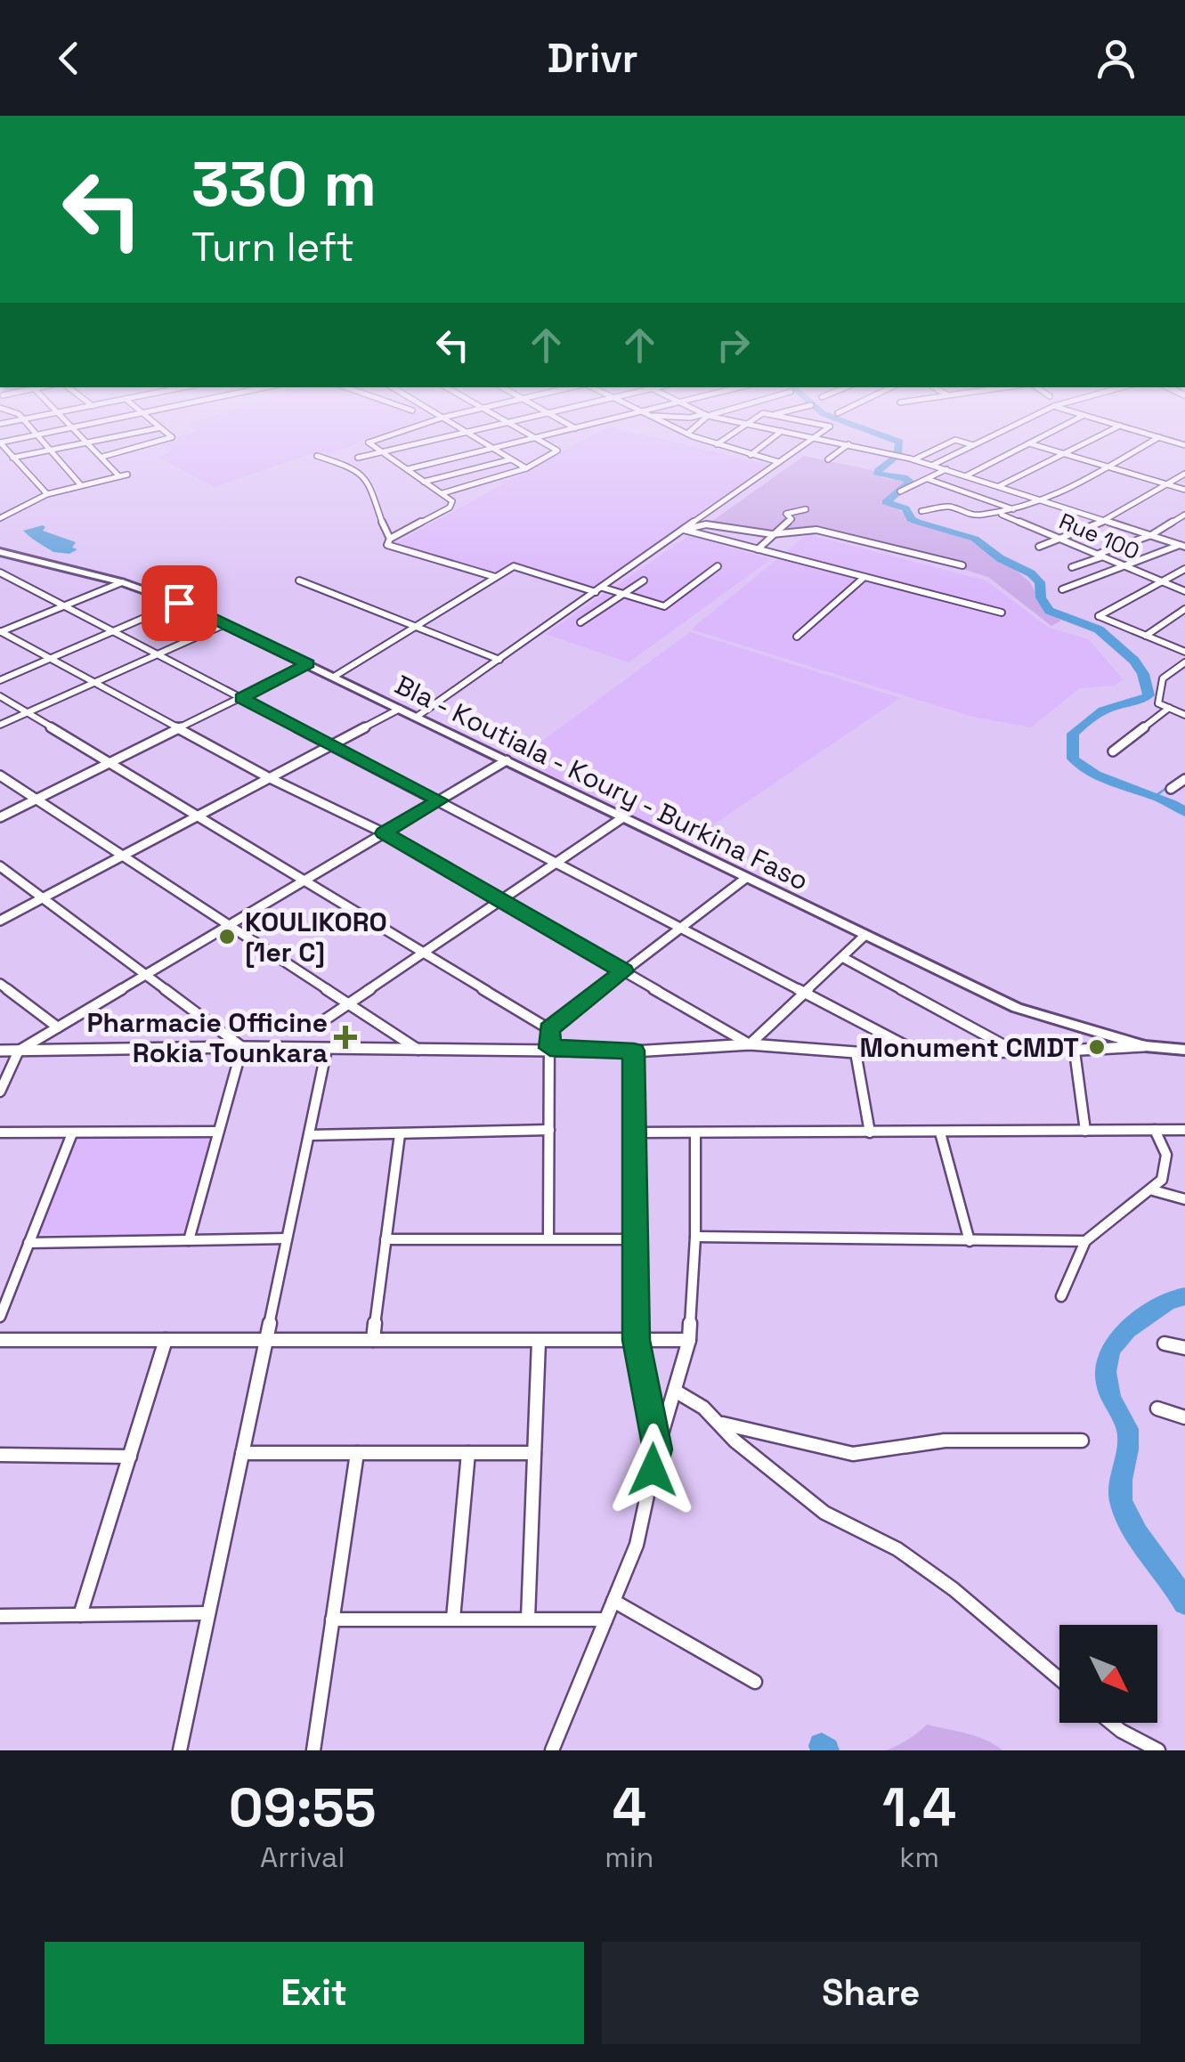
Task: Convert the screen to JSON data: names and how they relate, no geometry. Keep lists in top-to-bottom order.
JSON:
{
  "streets": {
    "main road": ["Bla - Koutiala - Koury - Burkina Faso"],
    "street": ["Rue 100"]
  },
  "places": {
    "other": ["KOULIKORO [1er C]", "Monument CMDT"],
    "health": ["Pharmacie Officine Rokia Tounkara"]
  },
  "north": "bottom right",
  "page": {
    "header": "Drivr",
    "turn": ["330 m", "Turn left"],
    "eta": [
      "09:55",
      "Arrival",
      "4",
      "min",
      "1.4",
      "km"
    ],
    "buttons": ["Exit", "Share"]
  }
}
